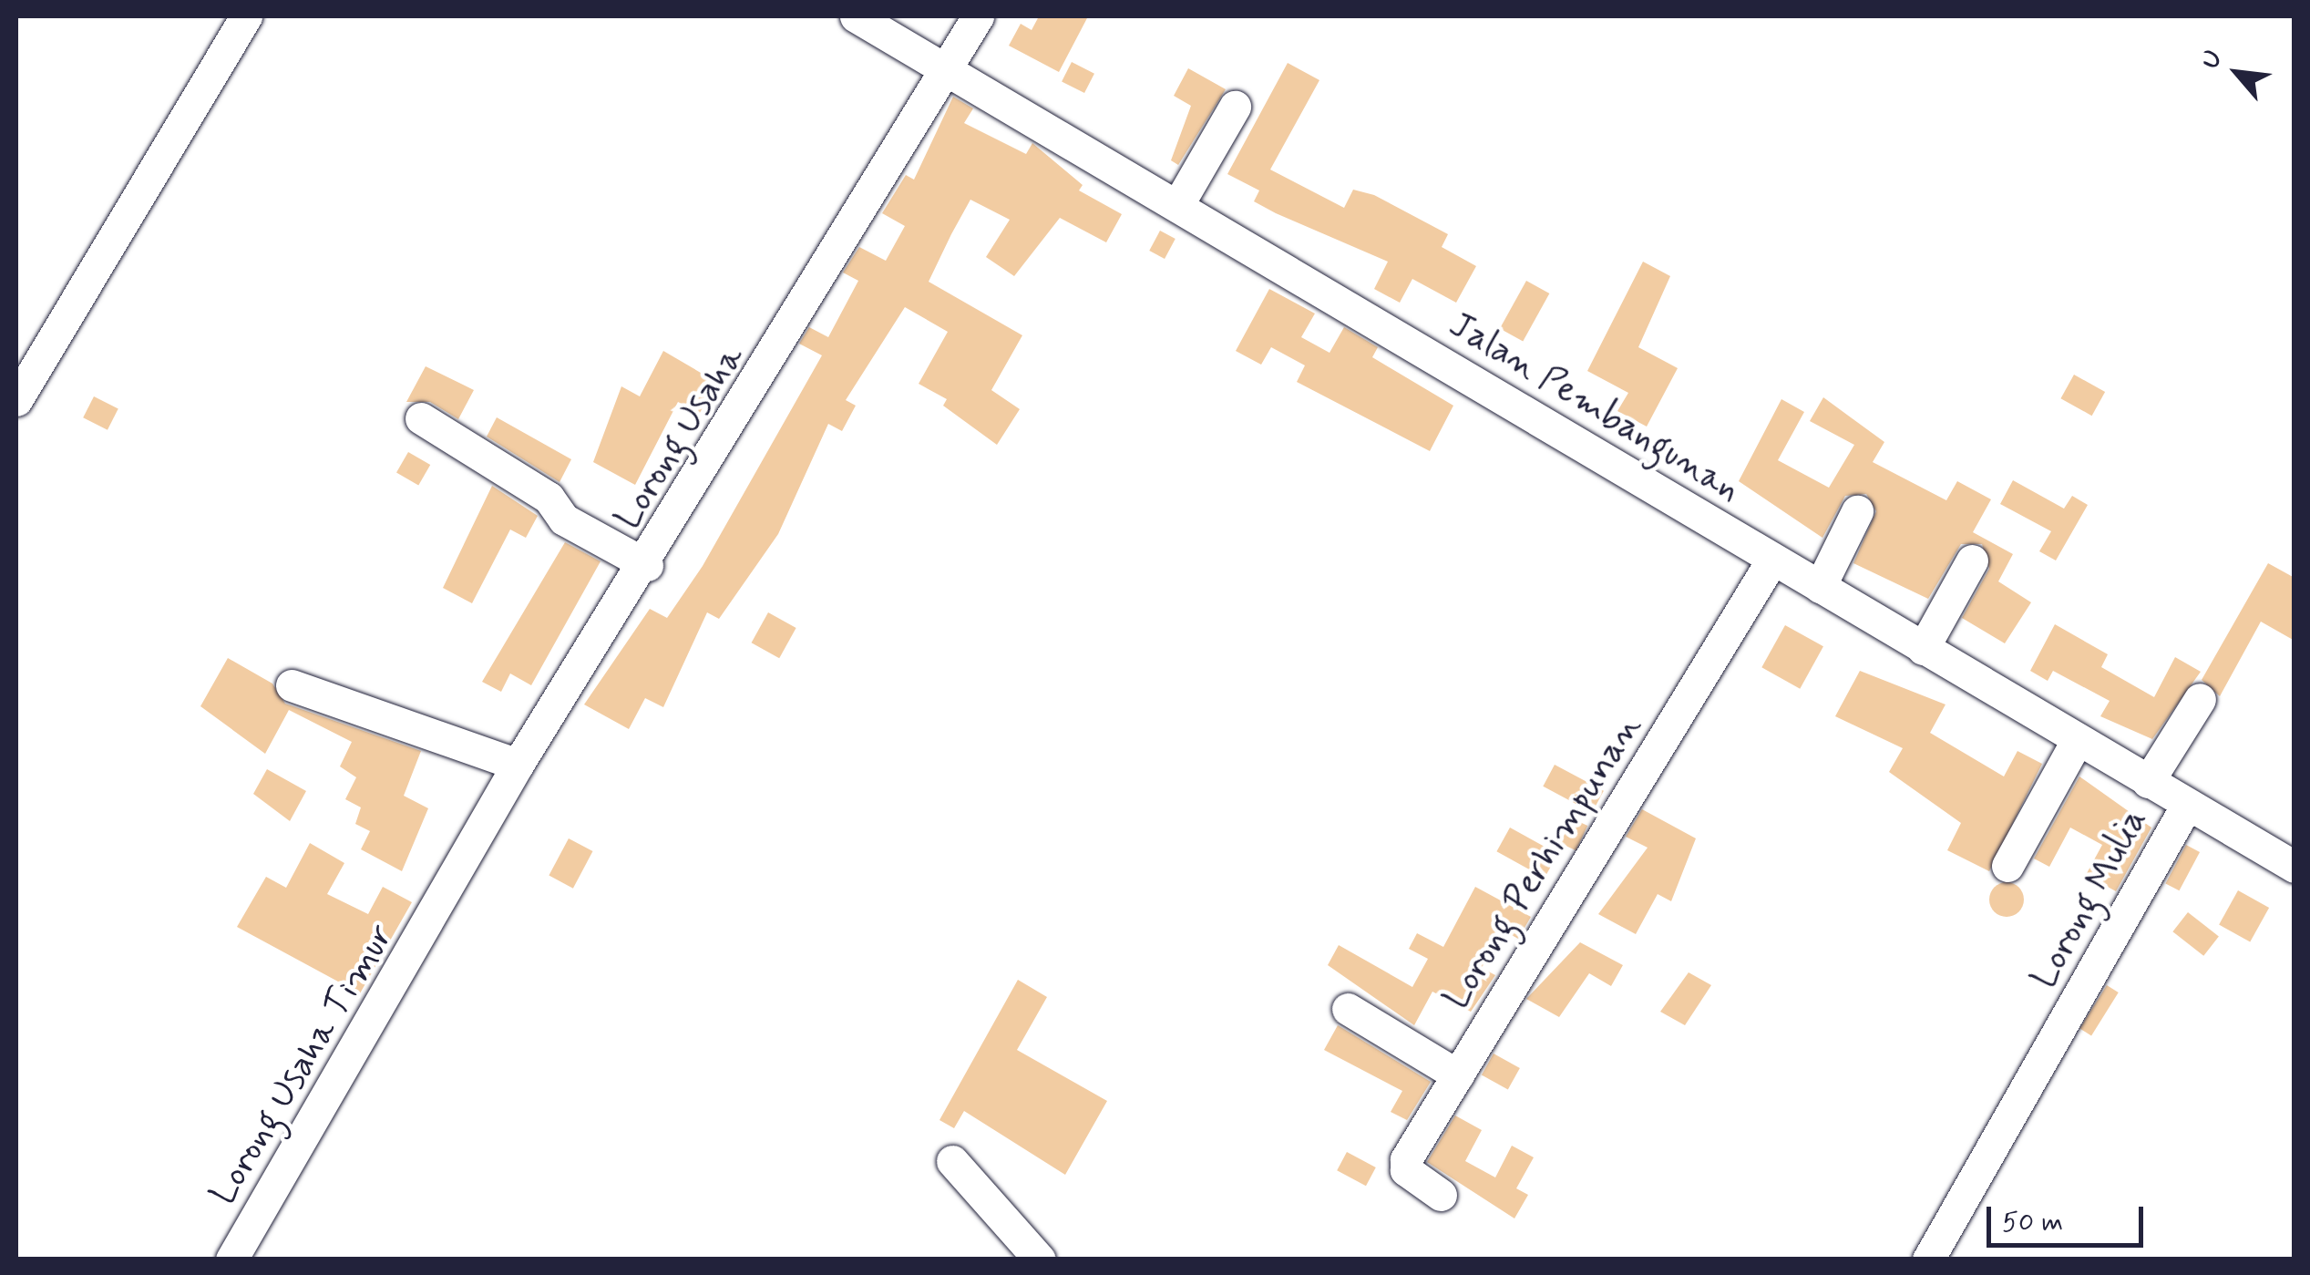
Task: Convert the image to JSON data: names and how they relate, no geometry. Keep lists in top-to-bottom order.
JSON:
{
  "streets": {
    "street": [
      "Jalan Pembangunan",
      "Lorong Usaha",
      "Lorong Perhimpunan",
      "Lorong Mulia",
      "Lorong Usaha Timur"
    ]
  },
  "crossings": [
    ["Jalan Pembangunan", "Lorong Usaha"],
    ["Jalan Pembangunan", "Lorong Perhimpunan"],
    ["Jalan Pembangunan", "Lorong Mulia"],
    ["Lorong Usaha", "Lorong Usaha Timur"]
  ],
  "scale_bar": "50 m",
  "north": "top left"
}
